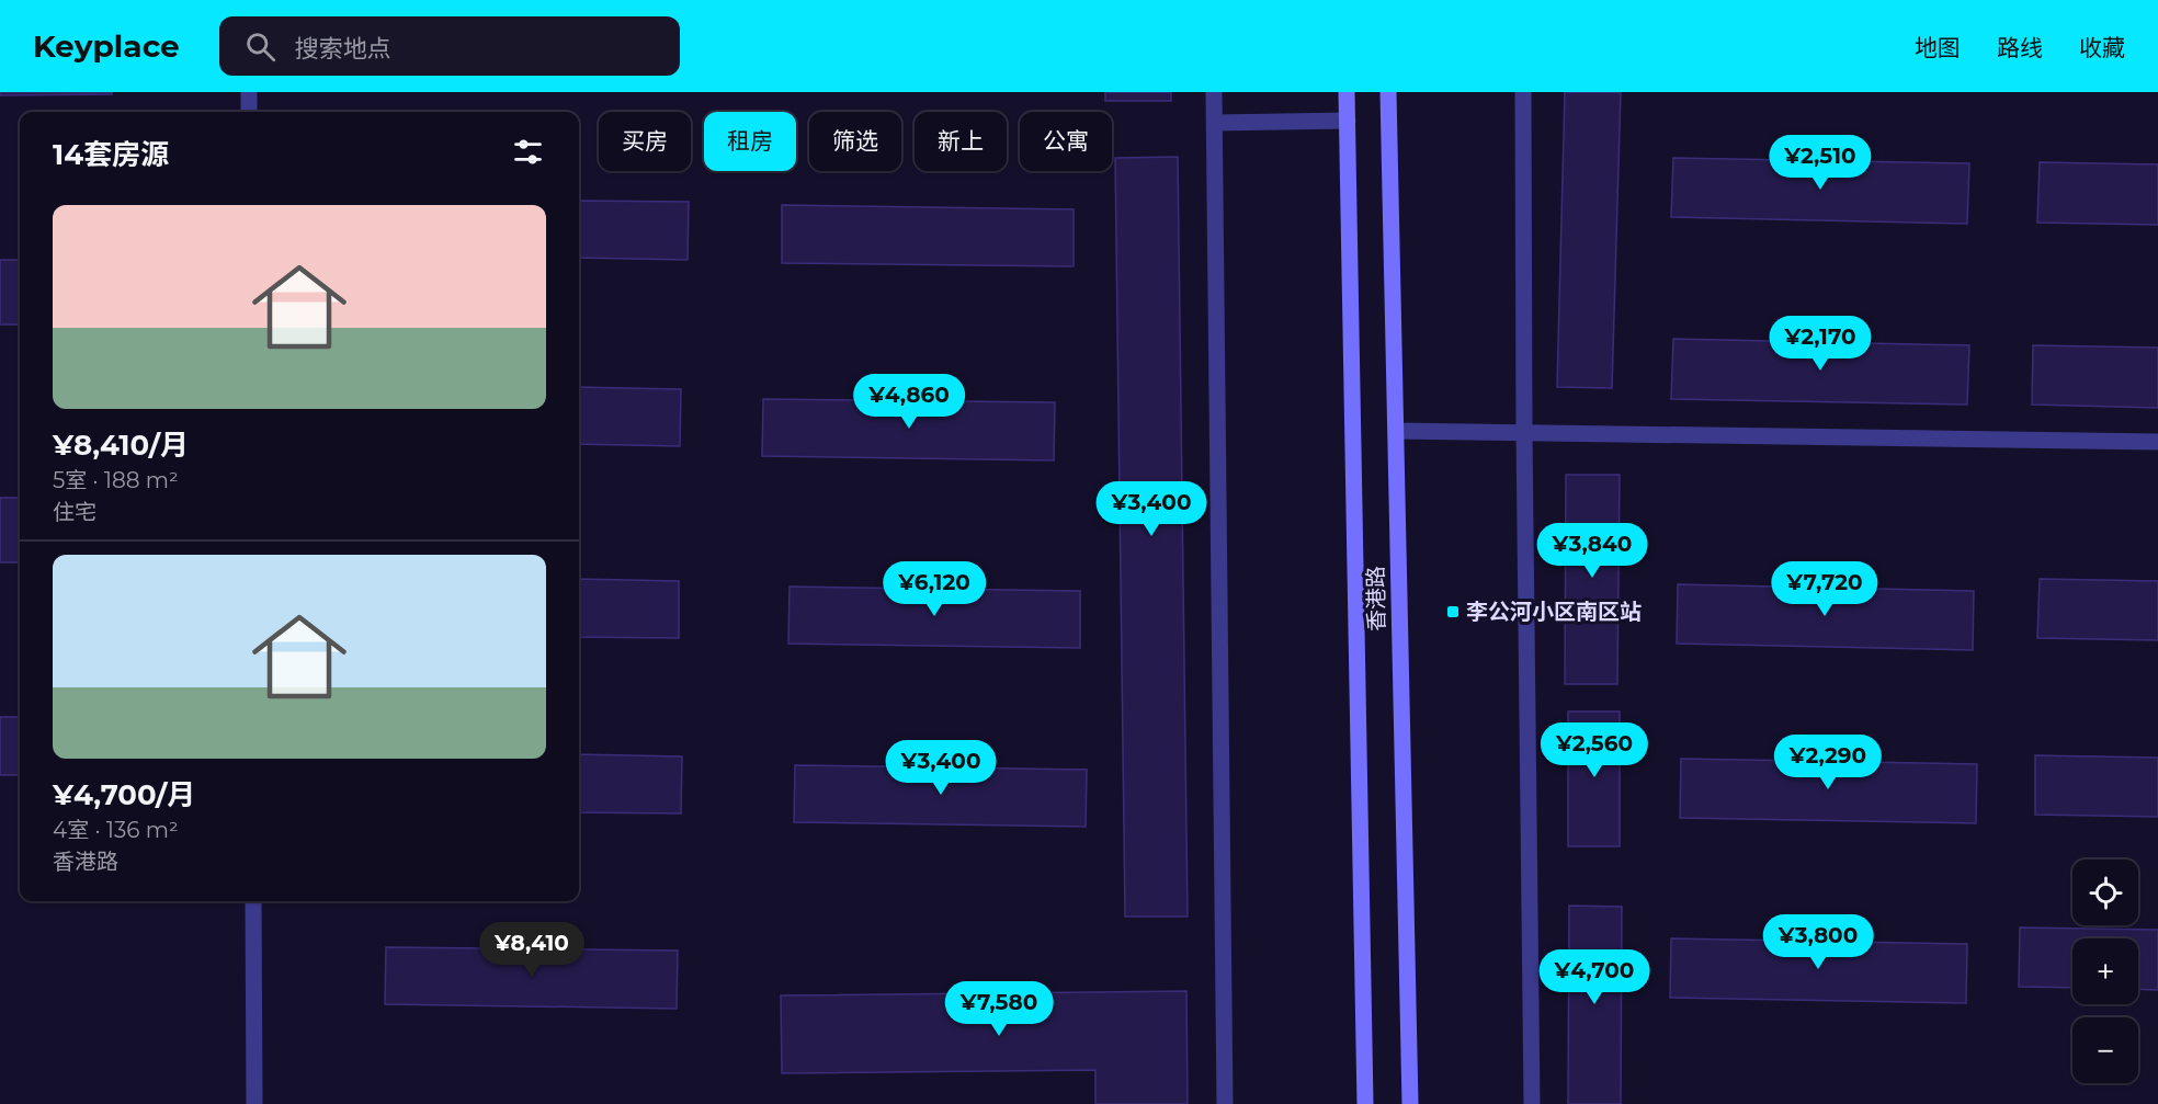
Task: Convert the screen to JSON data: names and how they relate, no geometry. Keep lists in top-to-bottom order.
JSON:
{
  "streets": {
    "main road": ["香港路"]
  },
  "places": {
    "transit": ["李公河小区南区站"]
  },
  "page": {
    "header": "Keyplace",
    "search": "搜索地点",
    "nav": ["地图", "路线", "收藏"],
    "chip": [
      "买房",
      "租房",
      "筛选",
      "新上",
      "公寓"
    ],
    "heading": "14套房源",
    "price": [
      "¥2,510",
      "¥2,170",
      "¥4,860",
      "¥3,400",
      "¥3,840",
      "¥6,120",
      "¥7,720",
      "¥2,560",
      "¥2,290",
      "¥3,400",
      "¥3,800",
      "¥8,410",
      "¥4,700",
      "¥7,580"
    ],
    "list": [
      {
        "name": "¥8,410/月",
        "note": "5室 · 188 m² · 住宅"
      },
      {
        "name": "¥4,700/月",
        "note": "4室 · 136 m² · 香港路"
      }
    ],
    "map_buttons": ["+", "−"]
  }
}
